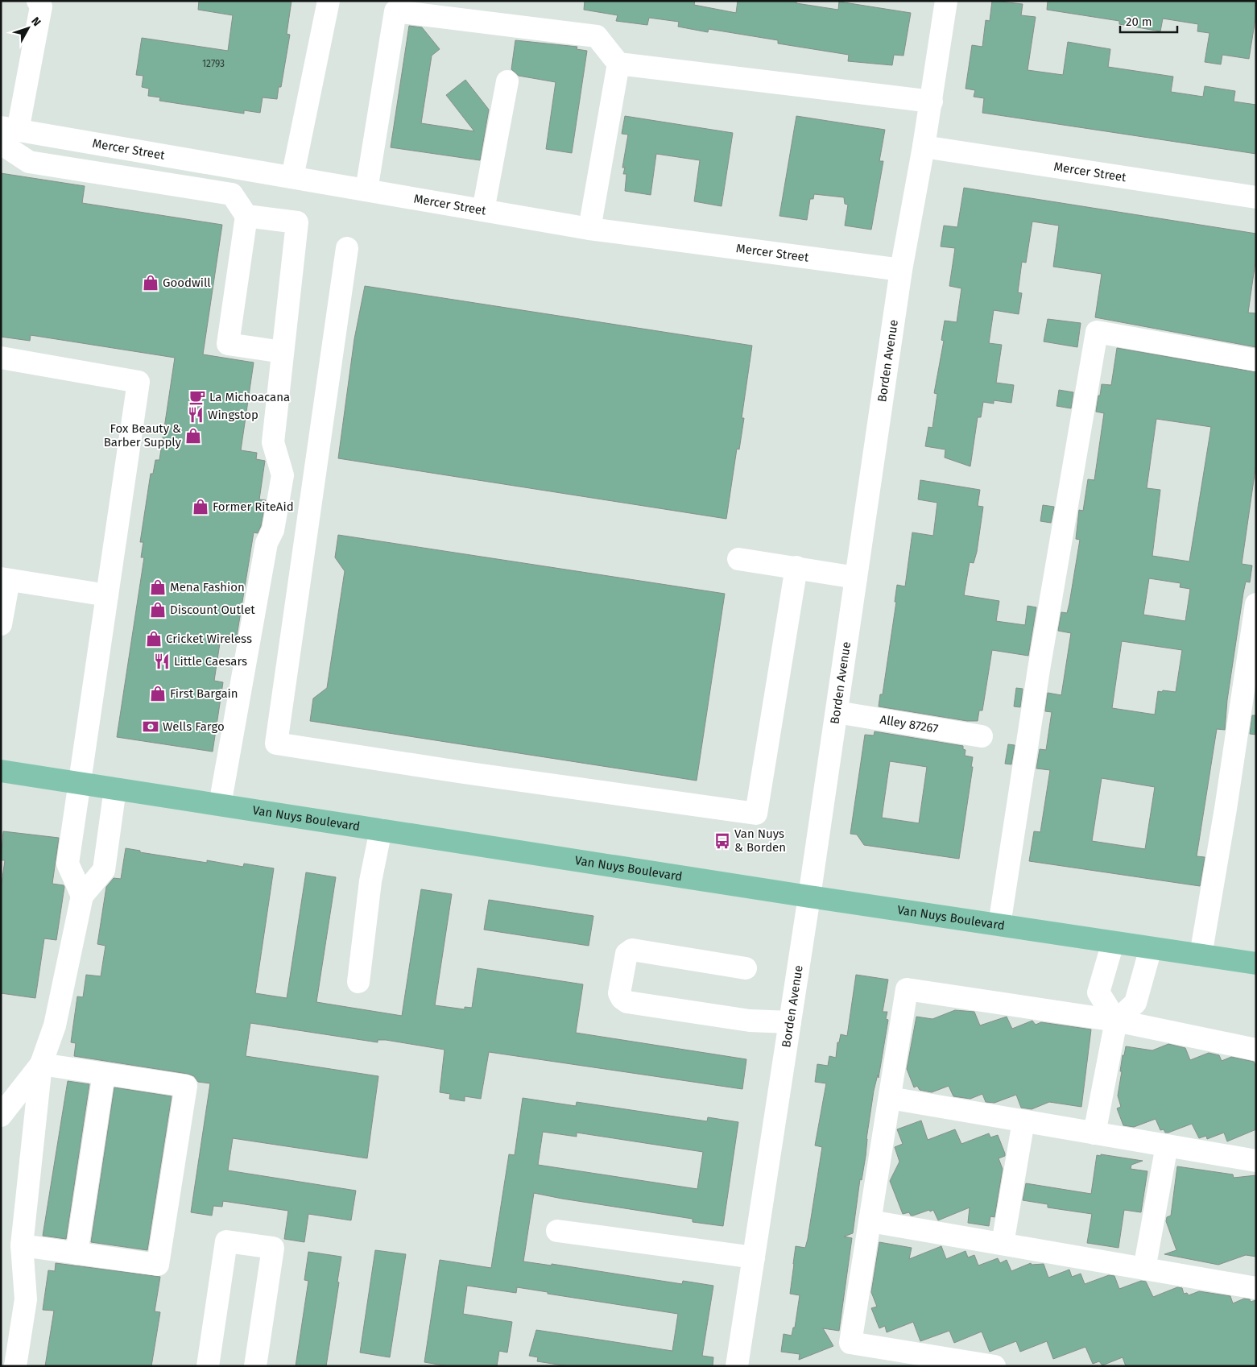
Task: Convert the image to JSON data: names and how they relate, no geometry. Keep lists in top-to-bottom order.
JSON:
{
  "streets": {
    "main road": ["Van Nuys Boulevard"],
    "street": ["Mercer Street", "Borden Avenue", "Alley 87267"]
  },
  "crossings": [
    ["Mercer Street", "Borden Avenue"],
    ["Borden Avenue", "Alley 87267"],
    ["Borden Avenue", "Van Nuys Boulevard"]
  ],
  "places": {
    "shop": [
      "Goodwill",
      "Fox Beauty & Barber Supply",
      "Former RiteAid",
      "Mena Fashion",
      "Discount Outlet",
      "Cricket Wireless",
      "First Bargain"
    ],
    "cafe": ["La Michoacana"],
    "restaurant": ["Wingstop", "Little Caesars"],
    "bank": ["Wells Fargo"],
    "bus stop": ["Van Nuys & Borden"]
  },
  "house_numbers": ["12793"],
  "scale_bar": "20 m",
  "north": "top right"
}
